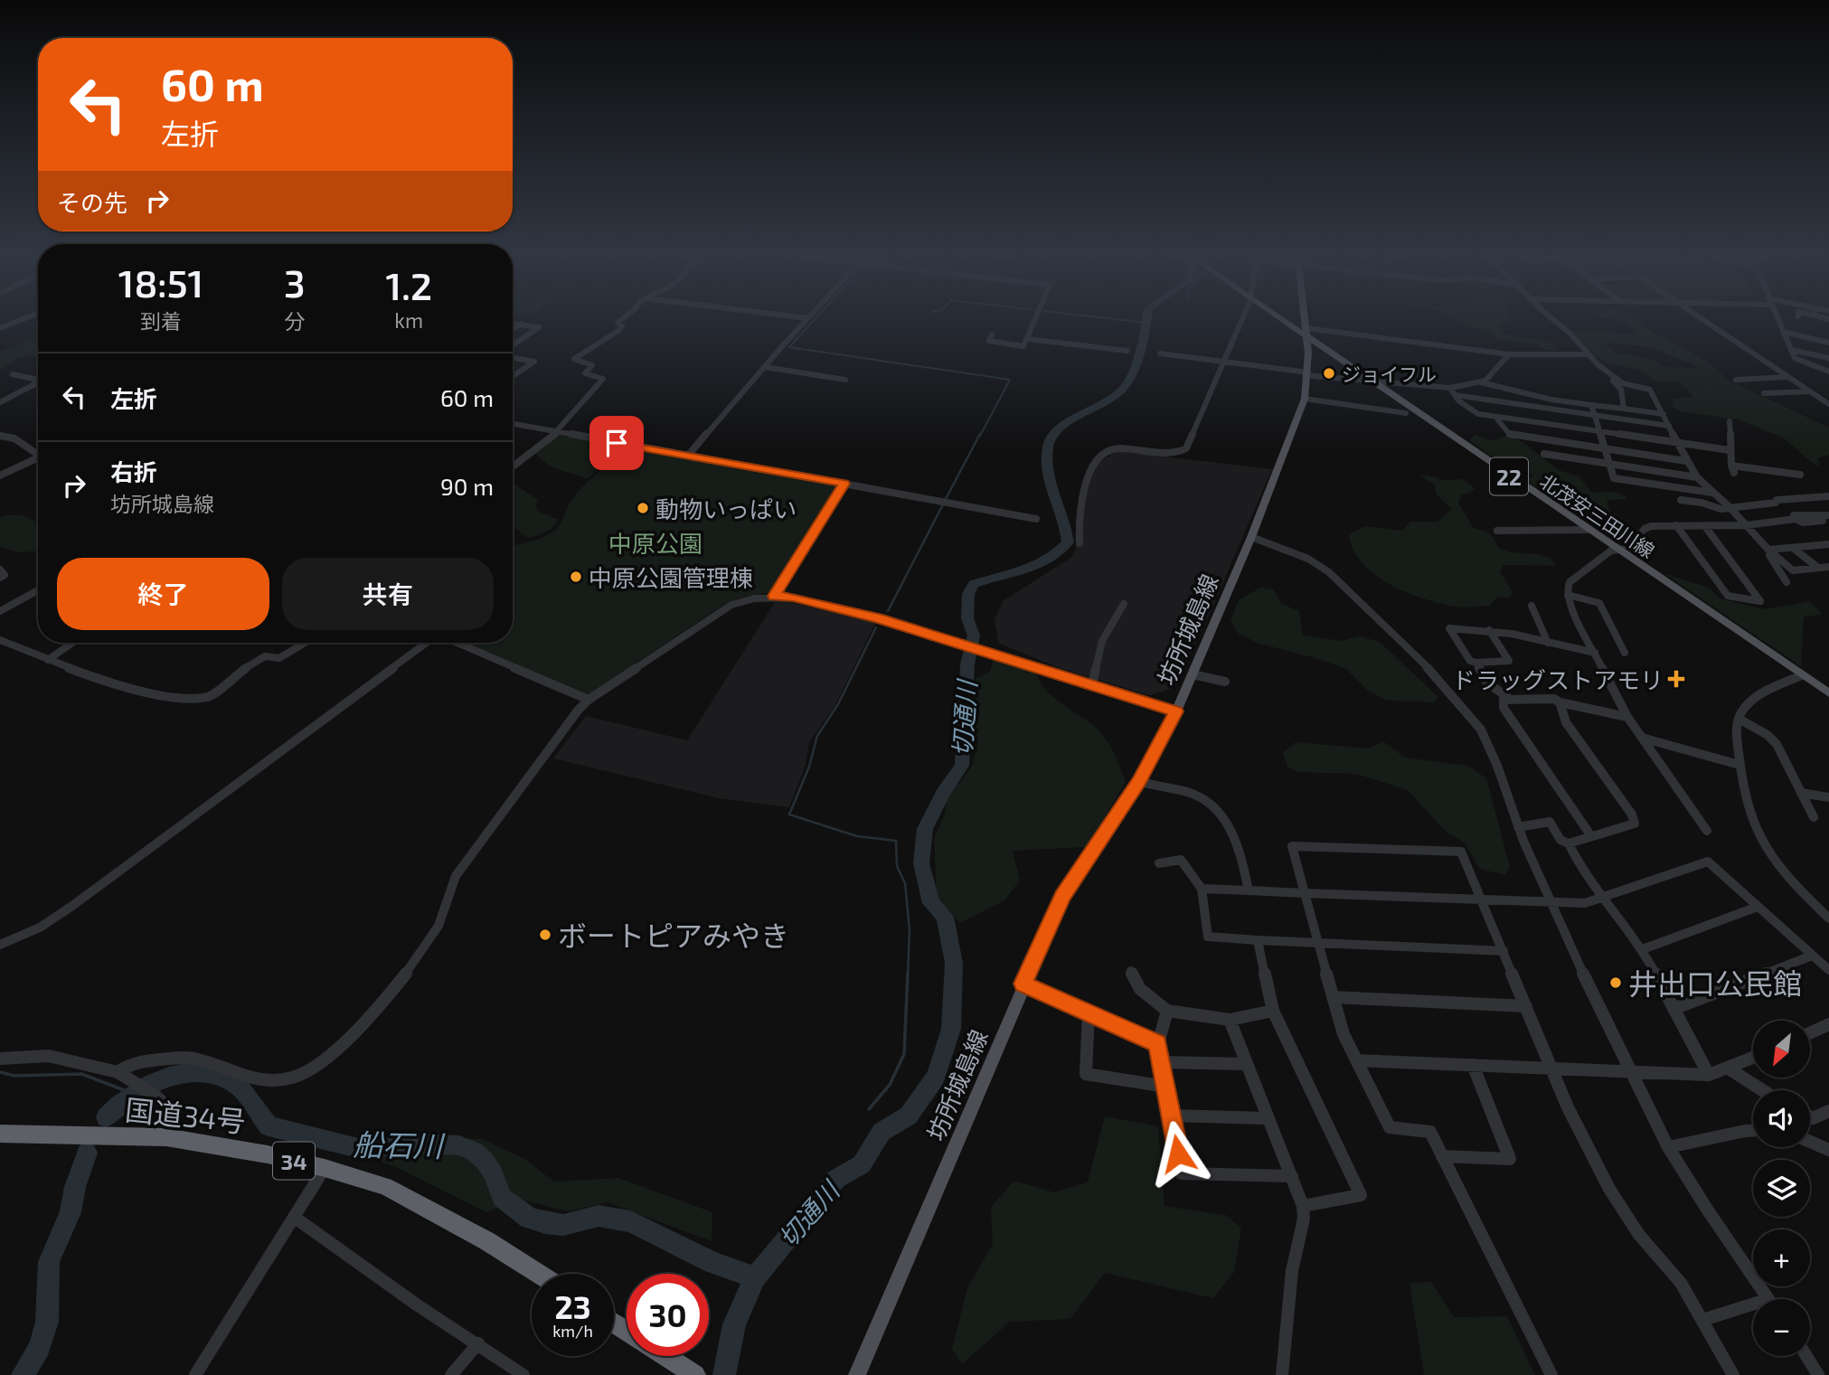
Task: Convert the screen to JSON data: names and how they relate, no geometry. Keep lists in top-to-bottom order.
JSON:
{
  "streets": {
    "highway": ["国道34号", "34"],
    "main road": ["22", "北茂安三田川線", "坊所城島線"]
  },
  "crossings": [
    ["北茂安三田川線", "坊所城島線"]
  ],
  "water": ["切通川", "船石川"],
  "parks": ["中原公園"],
  "places": {
    "other": [
      "ジョイフル",
      "動物いっぱい",
      "中原公園管理棟",
      "ボートピアみやき",
      "井出口公民館"
    ],
    "health": ["ドラッグストアモリ"]
  },
  "north": "bottom left",
  "page": {
    "turn": ["60 m", "左折"],
    "then": "その先",
    "eta": [
      "18:51",
      "到着",
      "3",
      "分",
      "1.2",
      "km"
    ],
    "list": [
      {
        "name": "左折",
        "value": "60 m"
      },
      {
        "name": "右折",
        "note": "坊所城島線",
        "value": "90 m"
      }
    ],
    "buttons": ["終了", "共有"],
    "map_buttons": ["+", "−"],
    "speed": "23 km/h",
    "limit": "30"
  }
}
